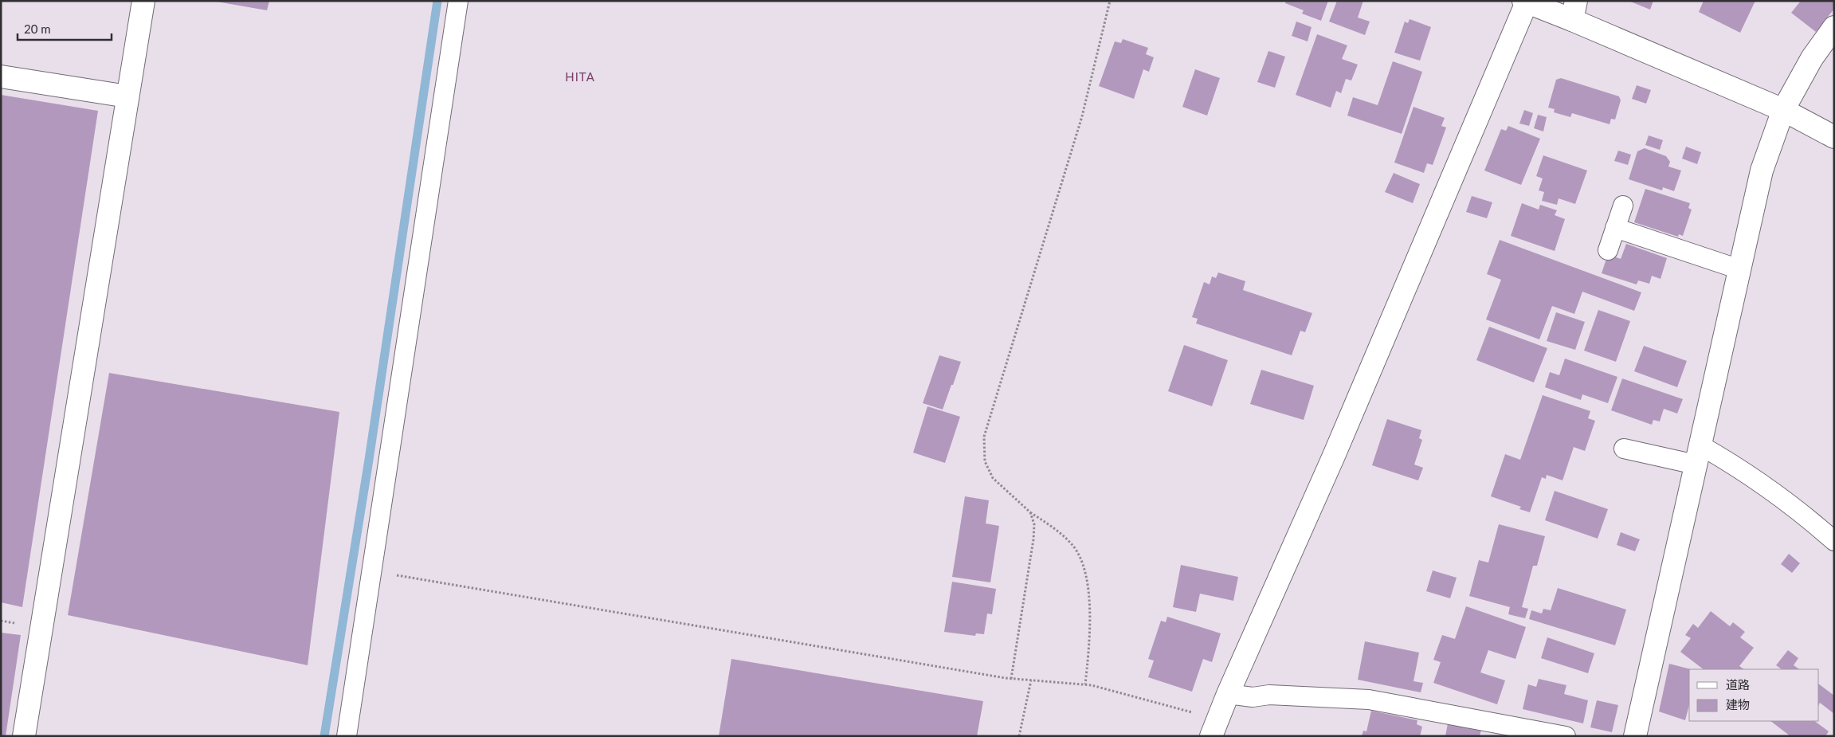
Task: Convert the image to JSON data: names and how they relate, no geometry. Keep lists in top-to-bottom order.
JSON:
{
  "districts": ["HITA"],
  "legend": ["道路", "建物"],
  "scale_bar": "20 m"
}
